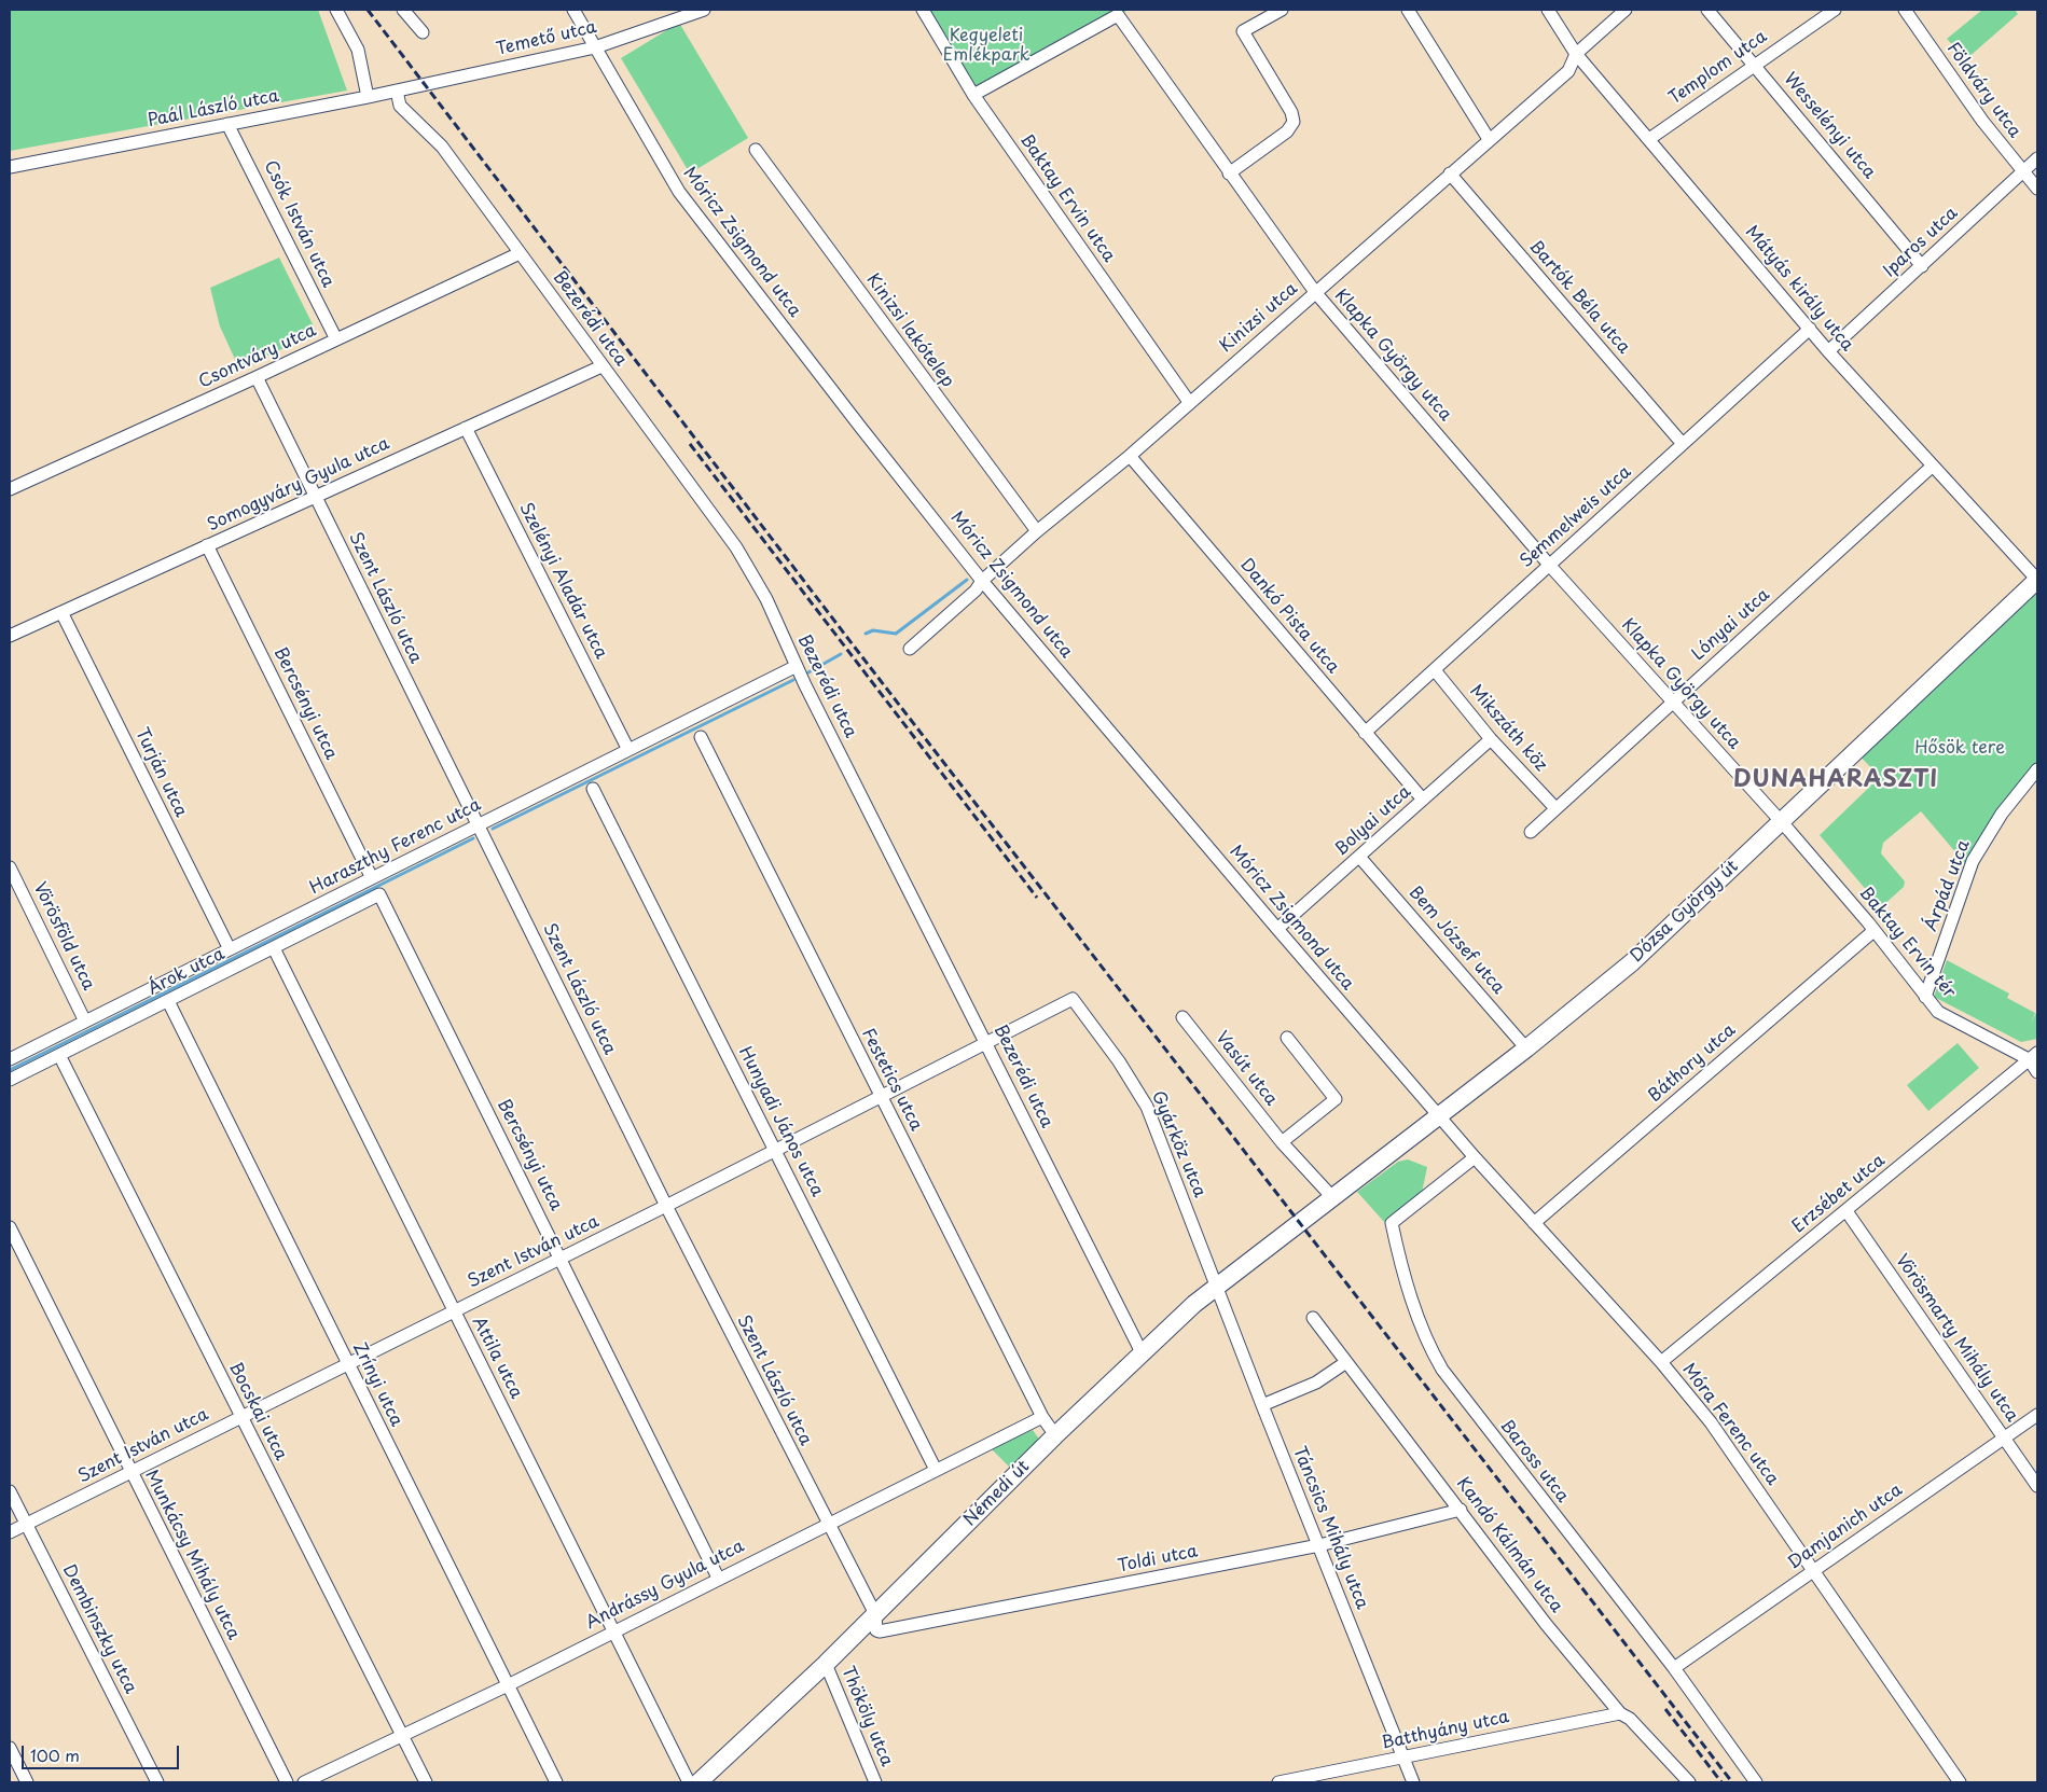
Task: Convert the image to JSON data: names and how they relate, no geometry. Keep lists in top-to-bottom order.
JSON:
{
  "streets": {
    "main road": ["Dózsa György út", "Némedi út"],
    "street": [
      "Temető utca",
      "Templom utca",
      "Földváry utca",
      "Paál László utca",
      "Wesselényi utca",
      "Baktay Ervin utca",
      "Csók István utca",
      "Móricz Zsigmond utca",
      "Iparos utca",
      "Mátyás király utca",
      "Bartók Béla utca",
      "Kinizsi utca",
      "Bezerédi utca",
      "Kinizsi lakótelep",
      "Klapka György utca",
      "Csontváry utca",
      "Somogyváry Gyula utca",
      "Semmelweis utca",
      "Szelényi Aladár utca",
      "Szent László utca",
      "Dankó Pista utca",
      "Lónyai utca",
      "Bercsényi utca",
      "Mikszáth köz",
      "Turján utca",
      "Bolyai utca",
      "Haraszthy Ferenc utca",
      "Árpád utca",
      "Vörösföld utca",
      "Bem József utca",
      "Baktay Ervin tér",
      "Árok utca",
      "Báthory utca",
      "Vasút utca",
      "Festetics utca",
      "Hunyadi János utca",
      "Gyárköz utca",
      "Erzsébet utca",
      "Szent István utca",
      "Vörösmarty Mihály utca",
      "Attila utca",
      "Zrínyi utca",
      "Bocskai utca",
      "Móra Ferenc utca",
      "Baross utca",
      "Damjanich utca",
      "Táncsics Mihály utca",
      "Kandó Kálmán utca",
      "Munkácsy Mihály utca",
      "Toldi utca",
      "Andrássy Gyula utca",
      "Dembinszky utca",
      "Thököly utca",
      "Batthyány utca"
    ]
  },
  "crossings": [
    ["Temető utca", "Paál László utca"],
    ["Temető utca", "Móricz Zsigmond utca"],
    ["Templom utca", "Wesselényi utca"],
    ["Templom utca", "Mátyás király utca"],
    ["Földváry utca", "Iparos utca"],
    ["Paál László utca", "Csók István utca"],
    ["Paál László utca", "Bezerédi utca"],
    ["Wesselényi utca", "Iparos utca"],
    ["Baktay Ervin utca", "Kinizsi utca"],
    ["Baktay Ervin utca", "Klapka György utca"],
    ["Csók István utca", "Csontváry utca"],
    ["Móricz Zsigmond utca", "Kinizsi utca"],
    ["Móricz Zsigmond utca", "Bolyai utca"],
    ["Móricz Zsigmond utca", "Dózsa György út"],
    ["Móricz Zsigmond utca", "Móra Ferenc utca"],
    ["Iparos utca", "Mátyás király utca"],
    ["Mátyás király utca", "Kinizsi utca"],
    ["Mátyás király utca", "Semmelweis utca"],
    ["Mátyás király utca", "Lónyai utca"],
    ["Mátyás király utca", "Dózsa György út"],
    ["Bartók Béla utca", "Kinizsi utca"],
    ["Bartók Béla utca", "Semmelweis utca"],
    ["Kinizsi utca", "Kinizsi lakótelep"],
    ["Kinizsi utca", "Klapka György utca"],
    ["Kinizsi utca", "Dankó Pista utca"],
    ["Bezerédi utca", "Csontváry utca"],
    ["Bezerédi utca", "Somogyváry Gyula utca"],
    ["Bezerédi utca", "Haraszthy Ferenc utca"],
    ["Bezerédi utca", "Szent István utca"],
    ["Bezerédi utca", "Némedi út"],
    ["Klapka György utca", "Semmelweis utca"],
    ["Klapka György utca", "Lónyai utca"],
    ["Klapka György utca", "Dózsa György út"],
    ["Klapka György utca", "Baktay Ervin tér"],
    ["Csontváry utca", "Szent László utca"],
    ["Somogyváry Gyula utca", "Szelényi Aladár utca"],
    ["Somogyváry Gyula utca", "Szent László utca"],
    ["Somogyváry Gyula utca", "Bercsényi utca"],
    ["Somogyváry Gyula utca", "Turján utca"],
    ["Semmelweis utca", "Dankó Pista utca"],
    ["Semmelweis utca", "Mikszáth köz"],
    ["Szelényi Aladár utca", "Haraszthy Ferenc utca"],
    ["Szent László utca", "Haraszthy Ferenc utca"],
    ["Szent László utca", "Szent István utca"],
    ["Szent László utca", "Némedi út"],
    ["Szent László utca", "Toldi utca"],
    ["Szent László utca", "Andrássy Gyula utca"],
    ["Dankó Pista utca", "Bolyai utca"],
    ["Lónyai utca", "Mikszáth köz"],
    ["Bercsényi utca", "Haraszthy Ferenc utca"],
    ["Bercsényi utca", "Árok utca"],
    ["Bercsényi utca", "Szent István utca"],
    ["Bercsényi utca", "Andrássy Gyula utca"],
    ["Mikszáth köz", "Bolyai utca"],
    ["Turján utca", "Haraszthy Ferenc utca"],
    ["Bolyai utca", "Bem József utca"],
    ["Haraszthy Ferenc utca", "Vörösföld utca"],
    ["Árpád utca", "Baktay Ervin tér"],
    ["Dózsa György út", "Bem József utca"],
    ["Dózsa György út", "Baktay Ervin tér"],
    ["Dózsa György út", "Vasút utca"],
    ["Dózsa György út", "Móra Ferenc utca"],
    ["Dózsa György út", "Némedi út"],
    ["Baktay Ervin tér", "Báthory utca"],
    ["Baktay Ervin tér", "Erzsébet utca"],
    ["Árok utca", "Attila utca"],
    ["Árok utca", "Zrínyi utca"],
    ["Árok utca", "Bocskai utca"],
    ["Báthory utca", "Móra Ferenc utca"],
    ["Festetics utca", "Szent István utca"],
    ["Festetics utca", "Némedi út"],
    ["Festetics utca", "Andrássy Gyula utca"],
    ["Hunyadi János utca", "Szent István utca"],
    ["Hunyadi János utca", "Andrássy Gyula utca"],
    ["Gyárköz utca", "Szent István utca"],
    ["Gyárköz utca", "Némedi út"],
    ["Gyárköz utca", "Táncsics Mihály utca"],
    ["Erzsébet utca", "Vörösmarty Mihály utca"],
    ["Erzsébet utca", "Móra Ferenc utca"],
    ["Szent István utca", "Attila utca"],
    ["Szent István utca", "Zrínyi utca"],
    ["Szent István utca", "Bocskai utca"],
    ["Szent István utca", "Munkácsy Mihály utca"],
    ["Szent István utca", "Dembinszky utca"],
    ["Vörösmarty Mihály utca", "Damjanich utca"],
    ["Attila utca", "Andrássy Gyula utca"],
    ["Zrínyi utca", "Andrássy Gyula utca"],
    ["Bocskai utca", "Andrássy Gyula utca"],
    ["Móra Ferenc utca", "Baross utca"],
    ["Móra Ferenc utca", "Damjanich utca"],
    ["Baross utca", "Damjanich utca"],
    ["Némedi út", "Táncsics Mihály utca"],
    ["Némedi út", "Toldi utca"],
    ["Némedi út", "Thököly utca"],
    ["Táncsics Mihály utca", "Toldi utca"],
    ["Táncsics Mihály utca", "Batthyány utca"],
    ["Kandó Kálmán utca", "Toldi utca"],
    ["Kandó Kálmán utca", "Batthyány utca"]
  ],
  "districts": ["DUNAHARASZTI"],
  "parks": ["Kegyeleti Emlékpark", "Hősök tere"],
  "scale_bar": "100 m"
}
